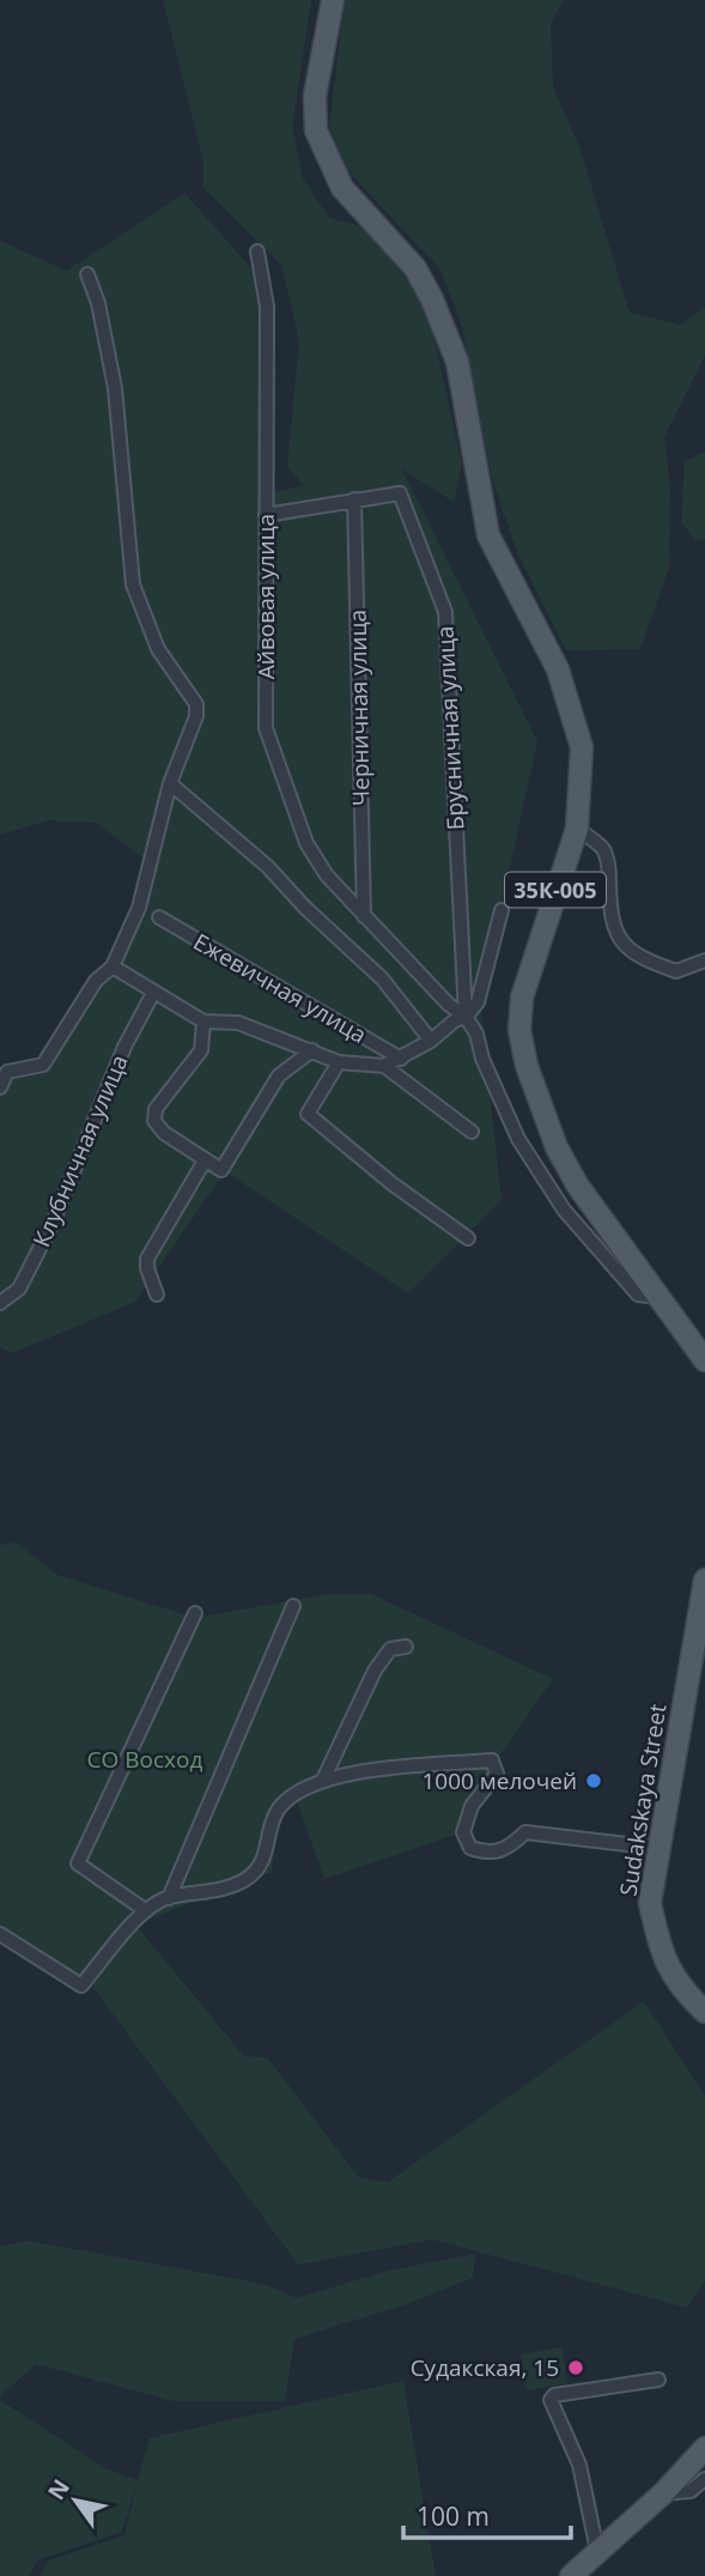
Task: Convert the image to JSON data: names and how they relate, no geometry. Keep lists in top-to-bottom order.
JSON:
{
  "streets": {
    "main road": ["35К-005", "Sudakskaya Street"],
    "street": [
      "Айвовая улица",
      "Черничная улица",
      "Брусничная улица",
      "Ежевичная улица",
      "Клубничная улица"
    ]
  },
  "crossings": [
    ["Айвовая улица", "Черничная улица"],
    ["Айвовая улица", "Брусничная улица"],
    ["Черничная улица", "Брусничная улица"]
  ],
  "parks": ["СО Восход"],
  "places": ["1000 мелочей", "Судакская, 15"],
  "scale_bar": "100 m",
  "north": "top left"
}
